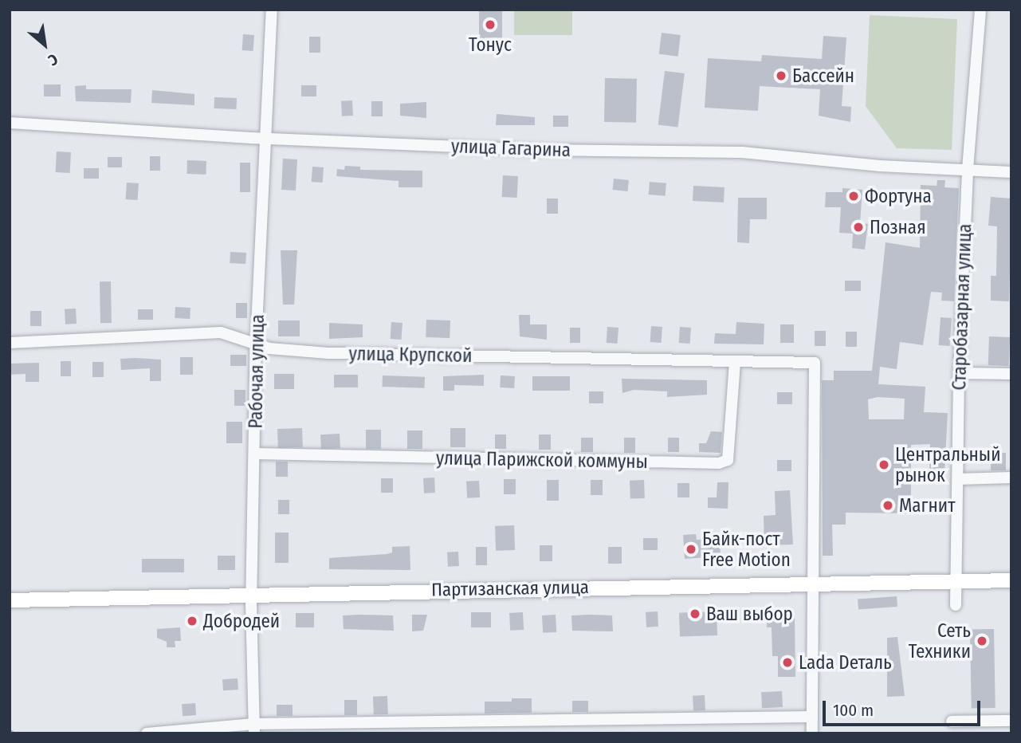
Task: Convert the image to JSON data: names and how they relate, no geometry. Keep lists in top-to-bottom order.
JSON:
{
  "streets": {
    "main road": ["Партизанская улица"],
    "street": [
      "улица Гагарина",
      "Старобазарная улица",
      "улица Крупской",
      "Рабочая улица",
      "улица Парижской коммуны"
    ]
  },
  "crossings": [
    ["улица Гагарина", "Старобазарная улица"],
    ["улица Гагарина", "Рабочая улица"],
    ["Старобазарная улица", "Партизанская улица"],
    ["улица Крупской", "Рабочая улица"],
    ["улица Крупской", "улица Парижской коммуны"],
    ["улица Крупской", "Партизанская улица"],
    ["Рабочая улица", "улица Парижской коммуны"],
    ["Рабочая улица", "Партизанская улица"]
  ],
  "places": [
    "Тонус",
    "Бассейн",
    "Фортуна",
    "Позная",
    "Центральный рынок",
    "Магнит",
    "Байк-пост Free Motion",
    "Ваш выбор",
    "Добродей",
    "Сеть Техники",
    "Lada Dеталь"
  ],
  "scale_bar": "100 m",
  "north": "bottom right"
}
